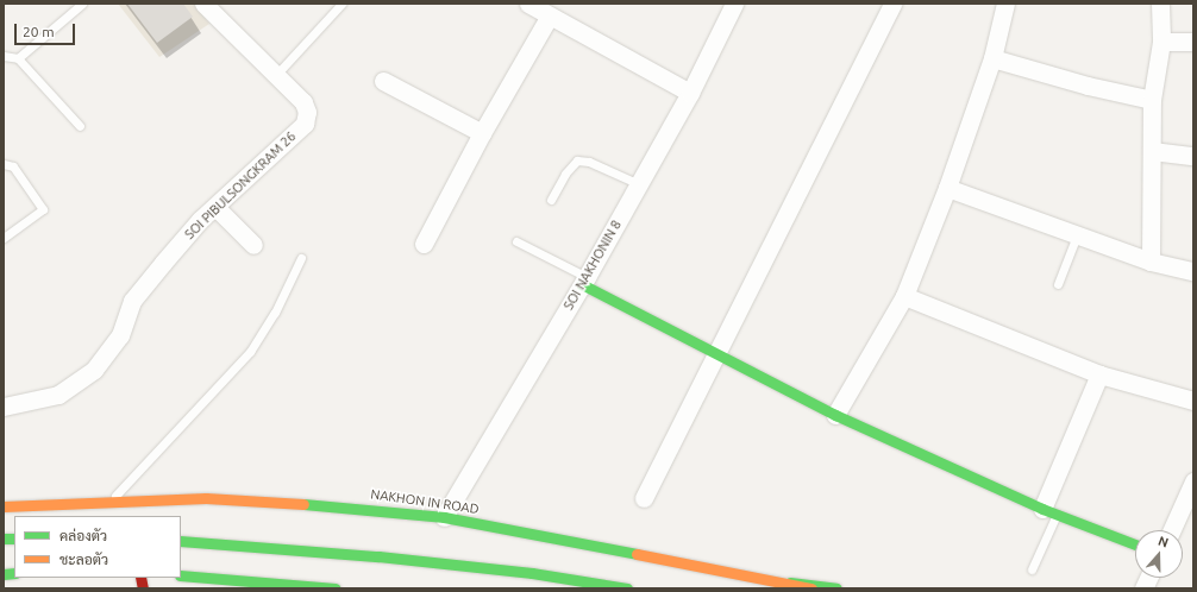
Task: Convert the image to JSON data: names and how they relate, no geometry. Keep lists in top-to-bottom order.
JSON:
{
  "streets": {
    "main road": ["NAKHON IN ROAD"],
    "street": ["SOI PIBULSONGKRAM 26", "SOI NAKHONIN 8"]
  },
  "crossings": [
    ["SOI NAKHONIN 8", "NAKHON IN ROAD"]
  ],
  "legend": ["คล่องตัว", "ชะลอตัว"],
  "scale_bar": "20 m",
  "north": "top"
}
